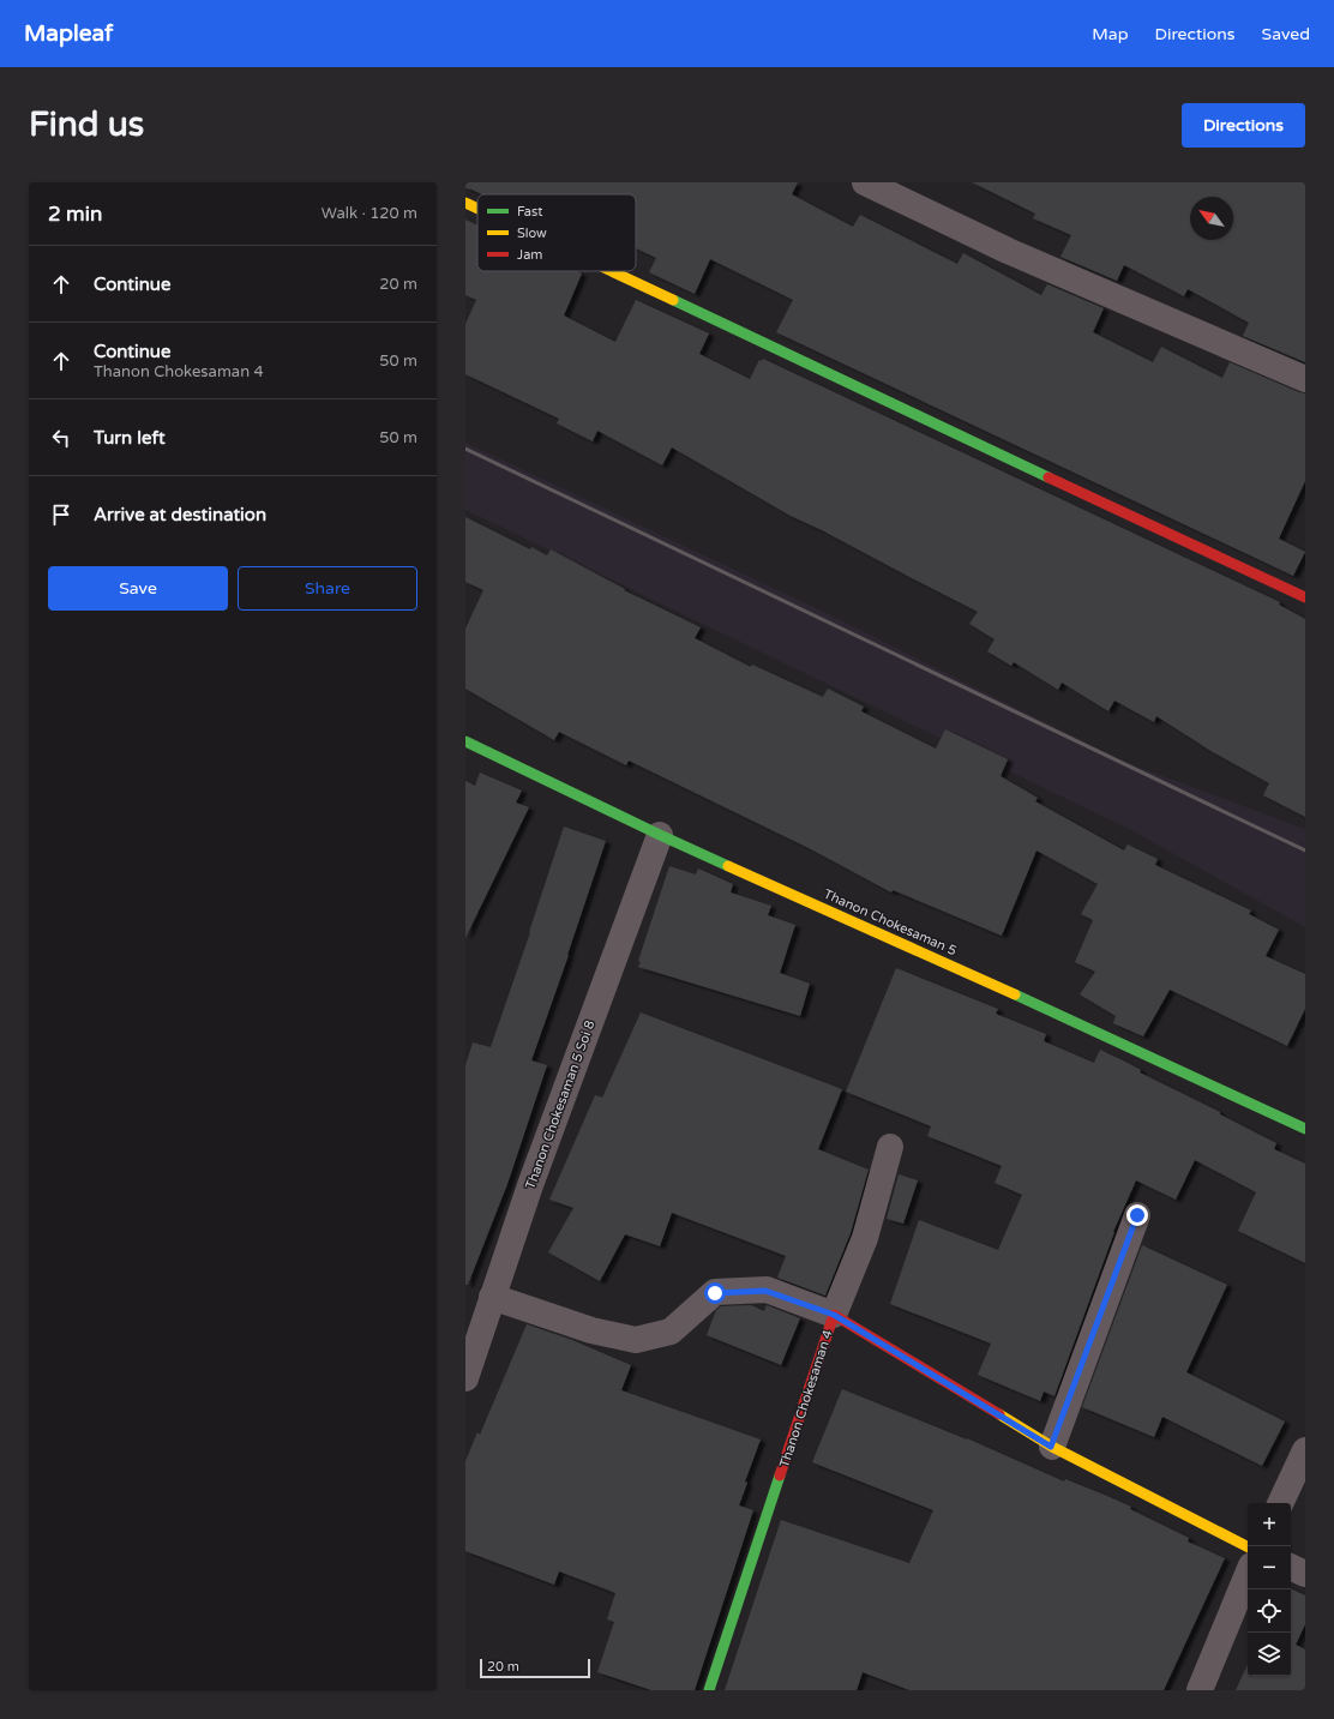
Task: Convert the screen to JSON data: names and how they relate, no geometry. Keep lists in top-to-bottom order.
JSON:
{
  "streets": {
    "street": ["Thanon Chokesaman 5", "Thanon Chokesaman 5 Soi 8", "Thanon Chokesaman 4"]
  },
  "crossings": [
    ["Thanon Chokesaman 5", "Thanon Chokesaman 5 Soi 8"]
  ],
  "legend": ["Fast", "Slow", "Jam"],
  "scale_bar": "20 m",
  "north": "top left",
  "page": {
    "header": "Mapleaf",
    "nav": ["Map", "Directions", "Saved"],
    "buttons": [
      "Directions",
      ["Save", "Share"]
    ],
    "title": "Find us",
    "heading": ["2 min", "Walk · 120 m"],
    "list": [
      ["Continue", "20 m"],
      ["Continue", "Thanon Chokesaman 4", "50 m"],
      ["Turn left", "50 m"],
      "Arrive at destination"
    ],
    "map_buttons": ["+", "−"],
    "scale": "20 m"
  }
}
